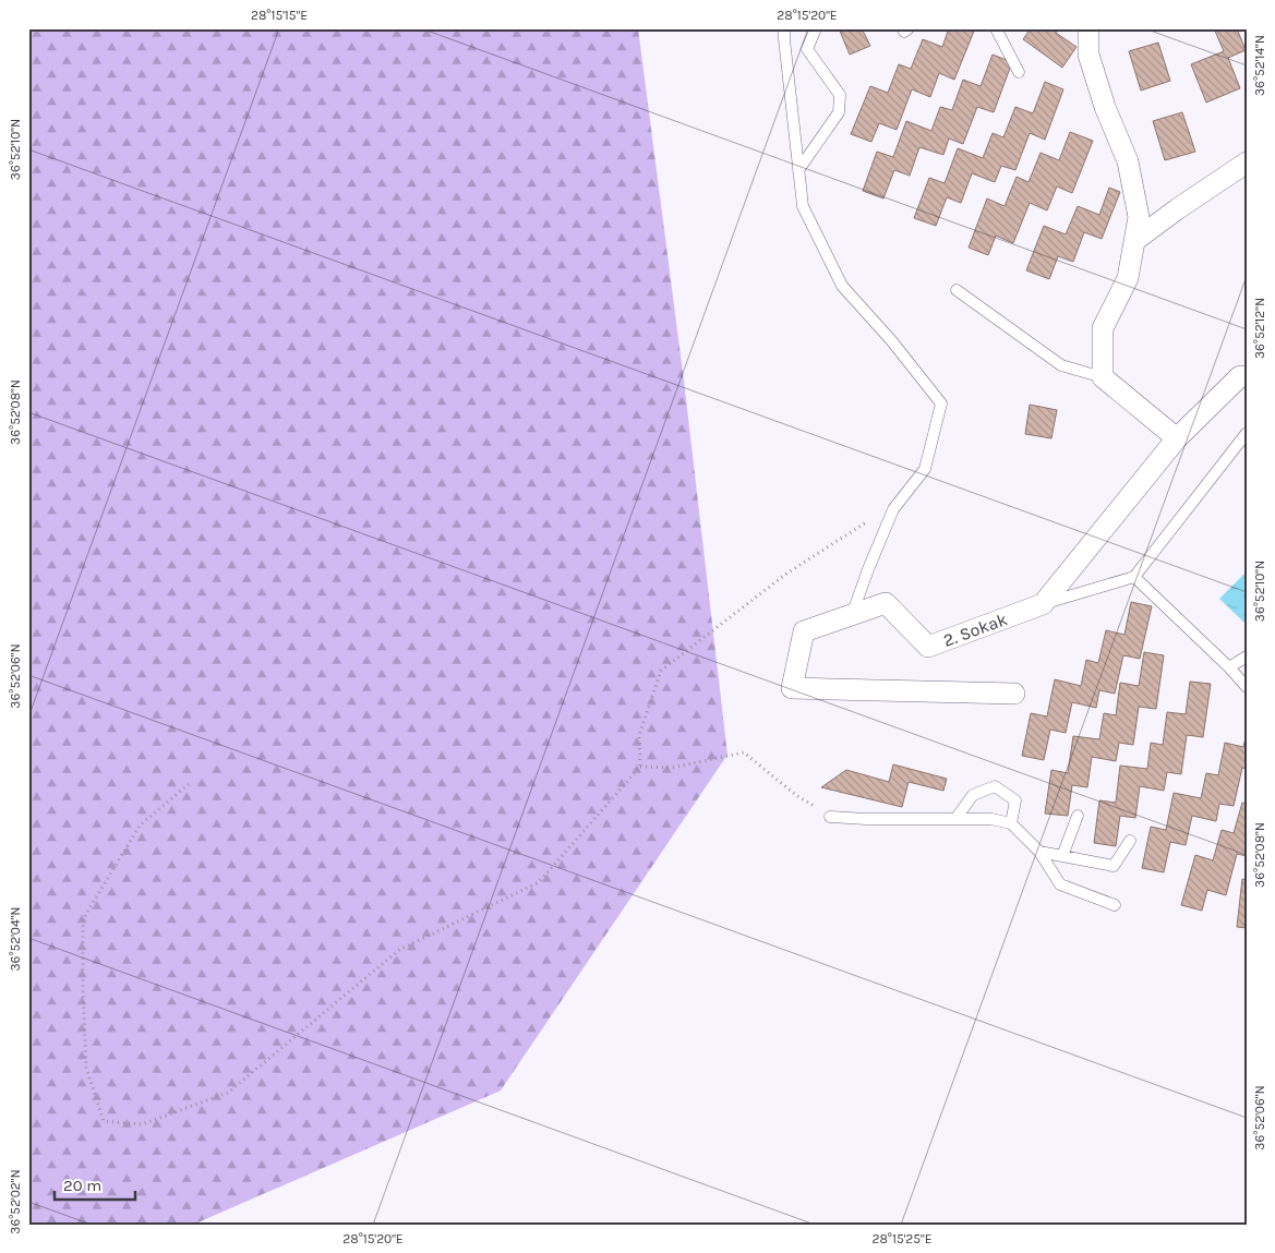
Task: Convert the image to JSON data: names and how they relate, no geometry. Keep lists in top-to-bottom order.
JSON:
{
  "streets": {
    "street": ["2. Sokak"]
  },
  "scale_bar": "20 m",
  "coordinates": [
    "28°15'15\"E",
    "28°15'20\"E",
    "36°52'14\"N",
    "36°52'10\"N",
    "36°52'12\"N",
    "36°52'08\"N",
    "36°52'06\"N",
    "36°52'04\"N",
    "36°52'02\"N",
    "28°15'25\"E"
  ]
}
